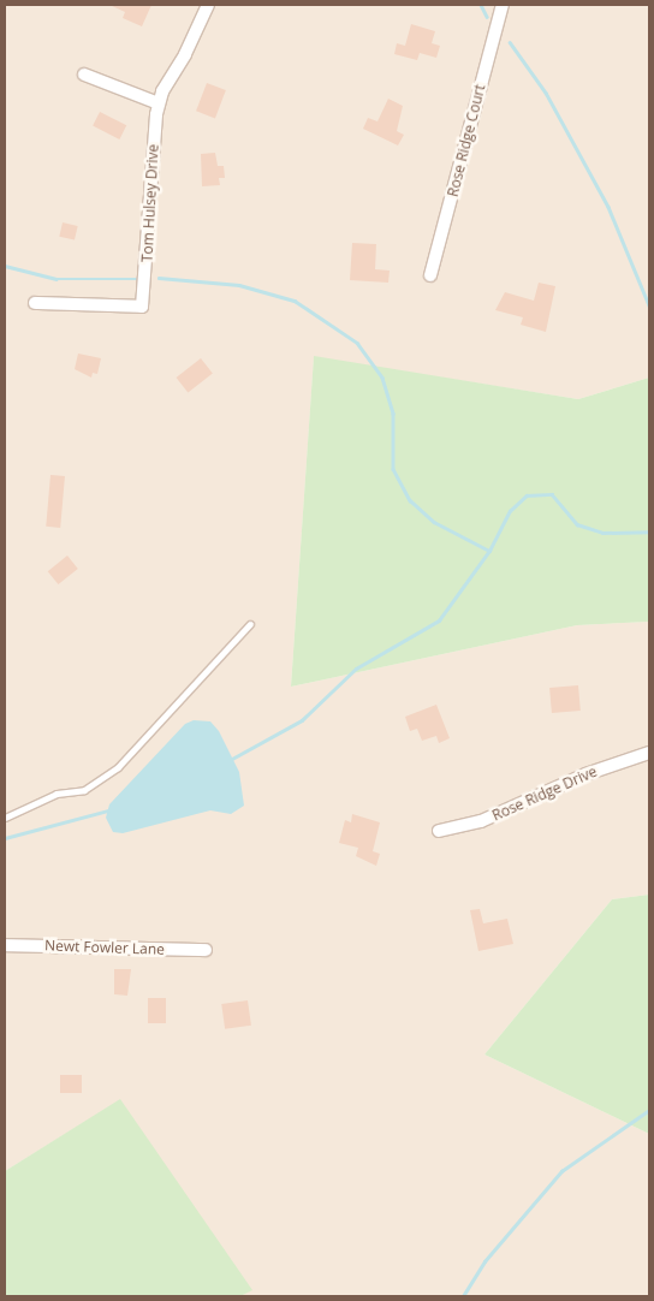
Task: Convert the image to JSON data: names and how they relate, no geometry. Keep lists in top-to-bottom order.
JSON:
{
  "streets": {
    "street": [
      "Rose Ridge Court",
      "Tom Hulsey Drive",
      "Rose Ridge Drive",
      "Newt Fowler Lane"
    ]
  }
}
